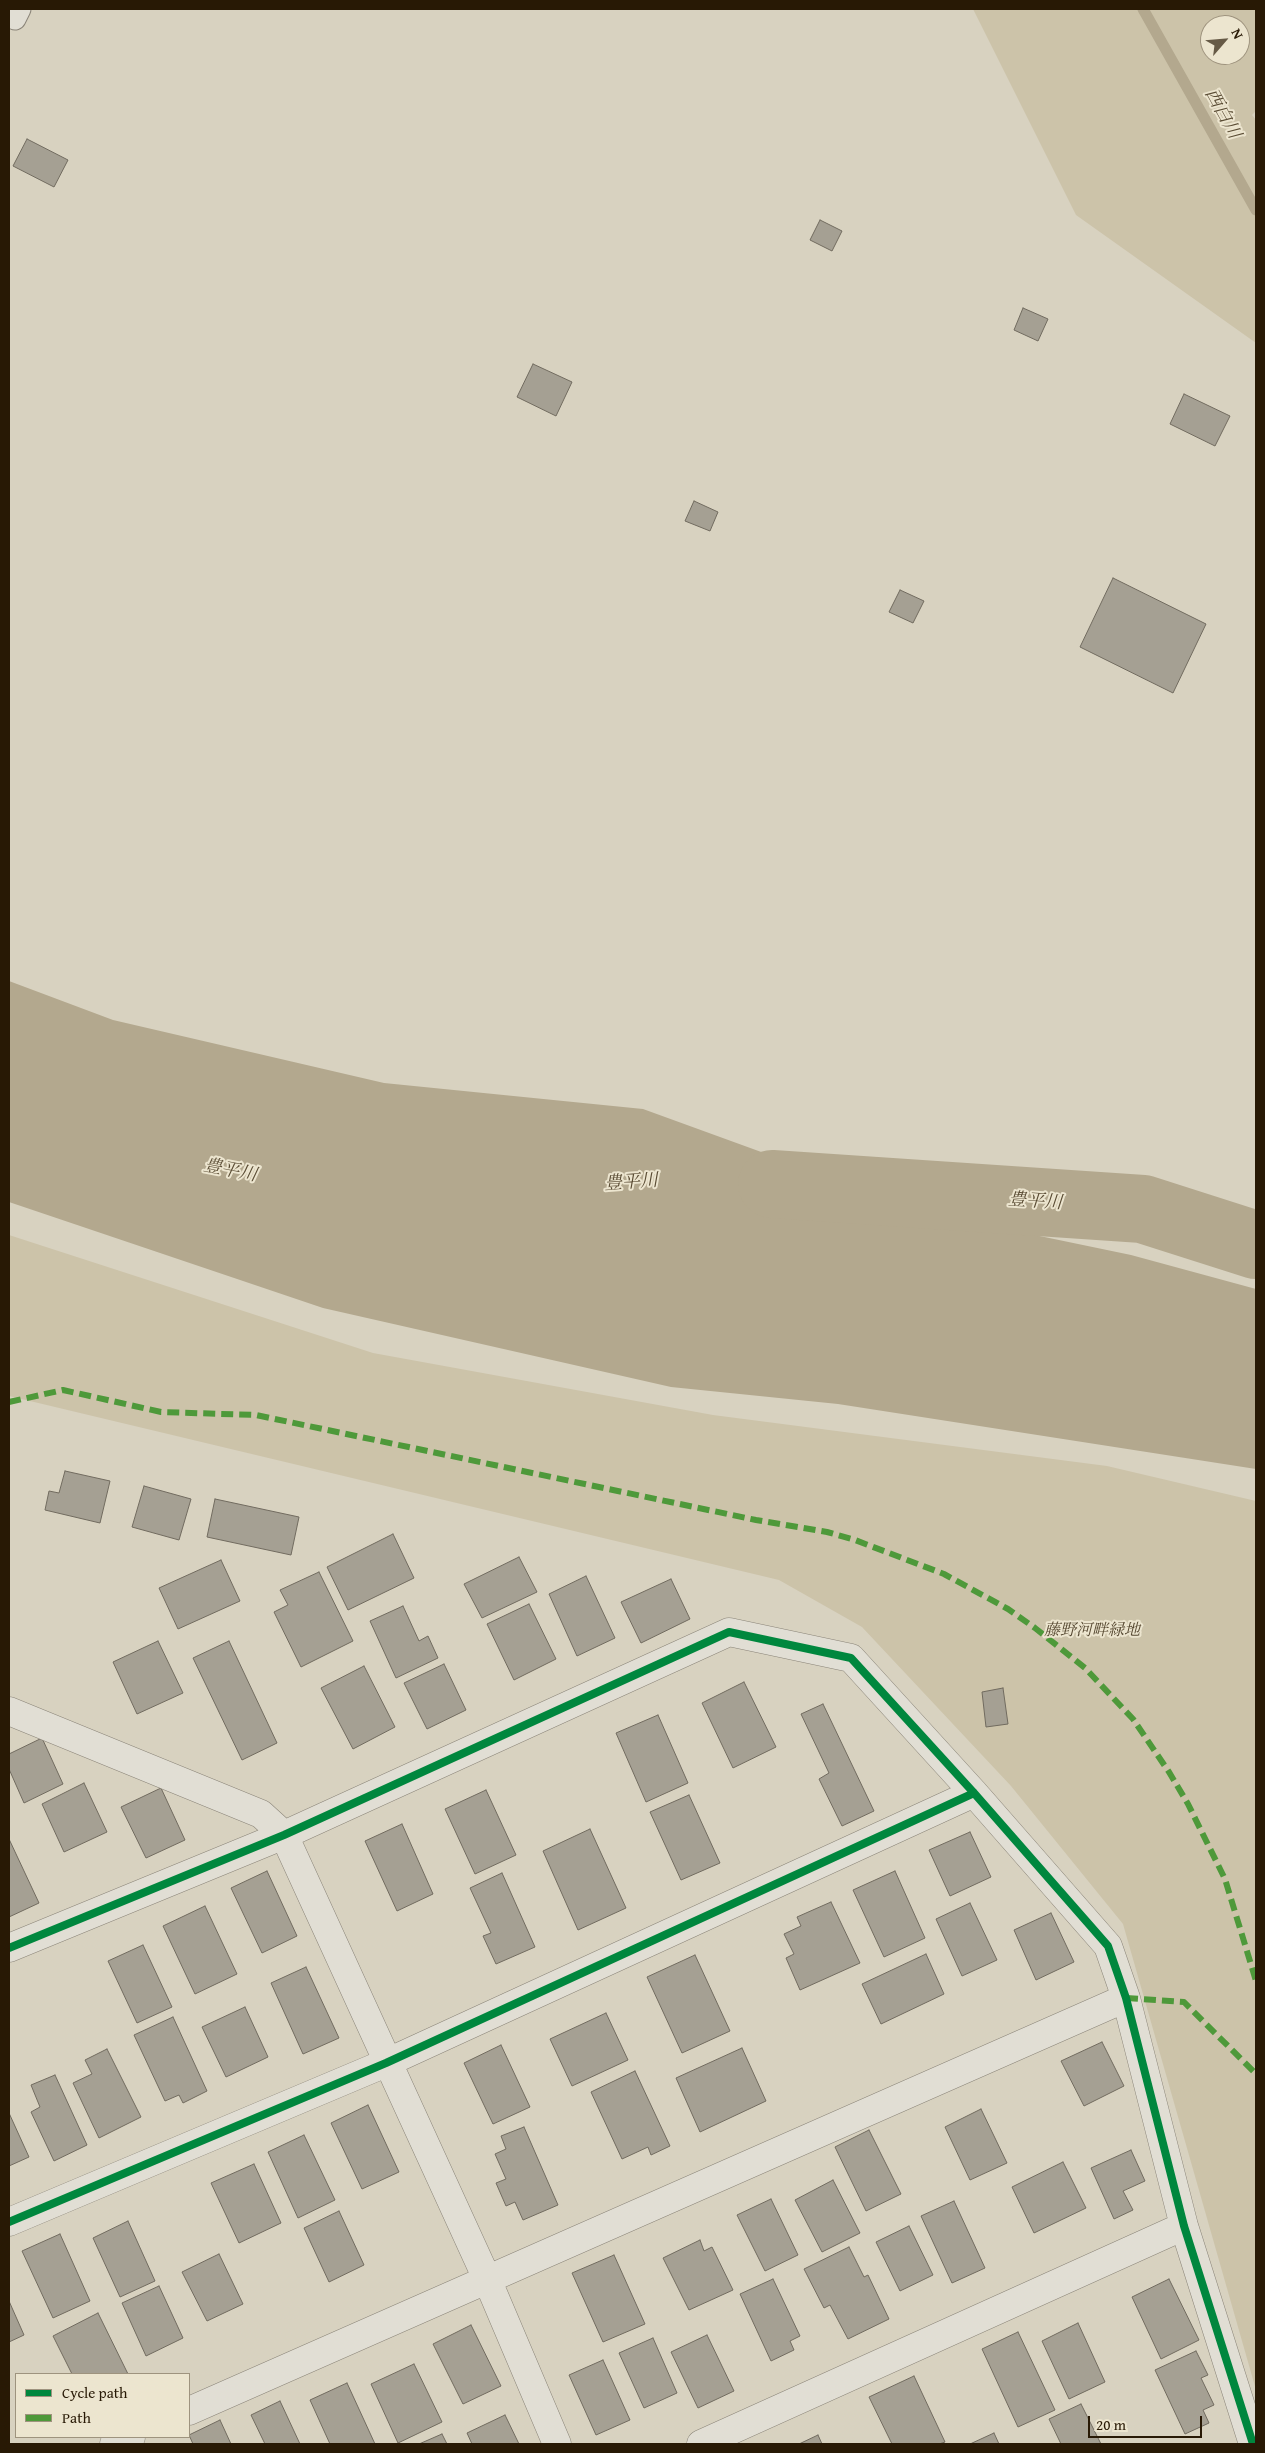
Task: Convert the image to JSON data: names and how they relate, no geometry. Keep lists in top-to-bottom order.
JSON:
{
  "water": ["西白川", "豊平川"],
  "parks": ["藤野河畔緑地"],
  "legend": ["Cycle path", "Path"],
  "scale_bar": "20 m",
  "north": "top right"
}
